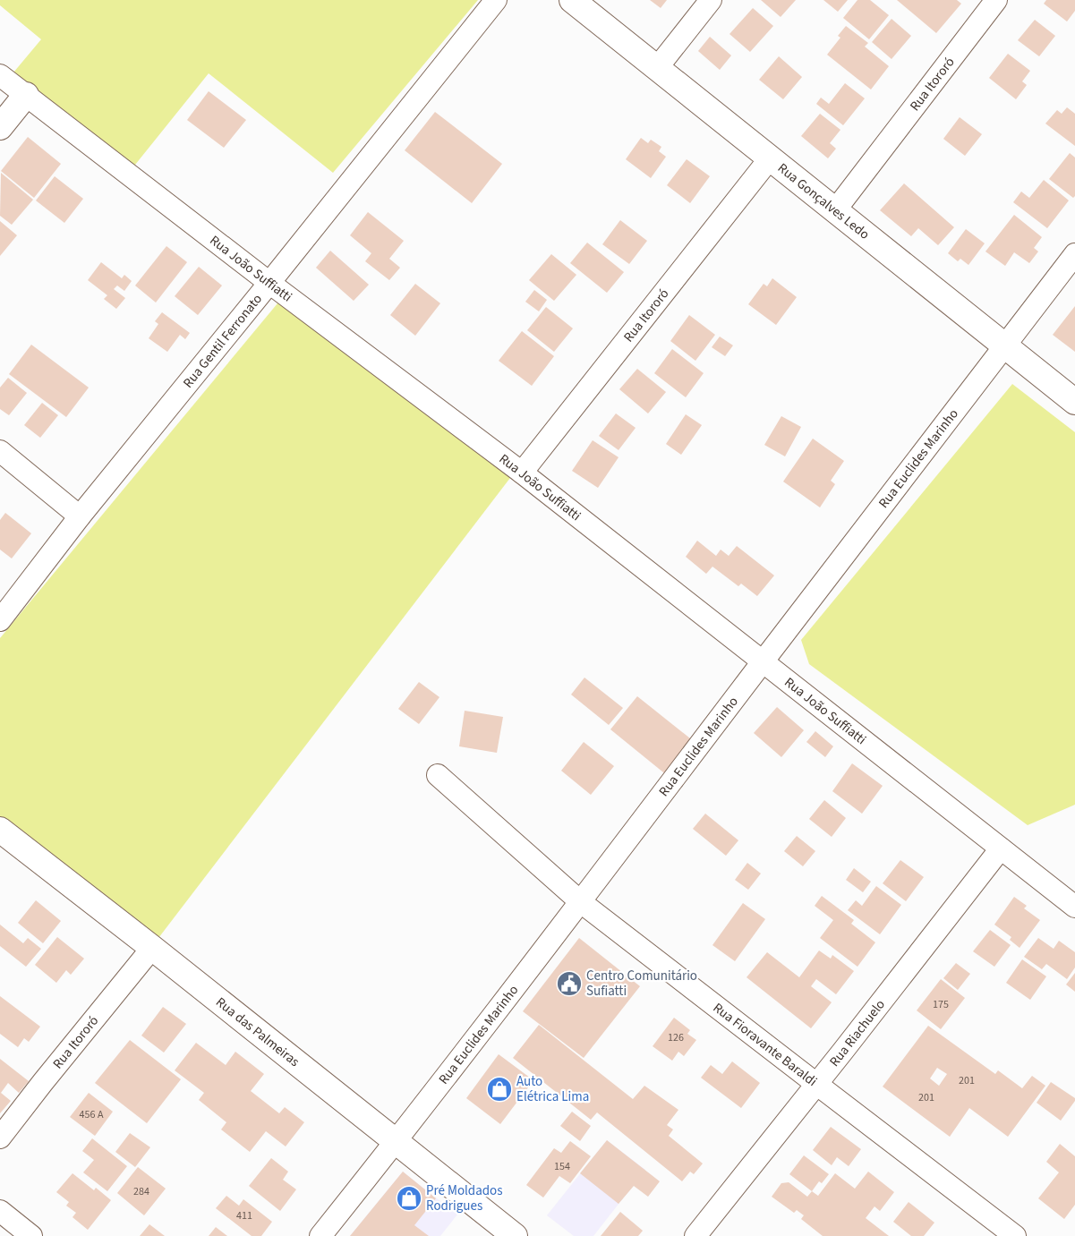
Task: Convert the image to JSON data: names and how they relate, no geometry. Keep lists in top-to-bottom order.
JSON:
{
  "streets": {
    "street": [
      "Rua Itororó",
      "Rua Gonçalves Ledo",
      "Rua João Suffiatti",
      "Rua Gentil Ferronato",
      "Rua Euclides Marinho",
      "Rua das Palmeiras",
      "Rua Riachuelo",
      "Rua Fioravante Baraldi"
    ]
  },
  "crossings": [
    ["Rua Itororó", "Rua Gonçalves Ledo"],
    ["Rua Itororó", "Rua João Suffiatti"],
    ["Rua Itororó", "Rua das Palmeiras"],
    ["Rua Gonçalves Ledo", "Rua Euclides Marinho"],
    ["Rua João Suffiatti", "Rua Gentil Ferronato"],
    ["Rua João Suffiatti", "Rua Euclides Marinho"],
    ["Rua João Suffiatti", "Rua Riachuelo"],
    ["Rua Euclides Marinho", "Rua das Palmeiras"],
    ["Rua Euclides Marinho", "Rua Fioravante Baraldi"],
    ["Rua Riachuelo", "Rua Fioravante Baraldi"]
  ],
  "places": {
    "public building": ["Centro Comunitário Sufiatti"],
    "shop": ["Auto Elétrica Lima", "Pré Moldados Rodrigues"]
  },
  "house_numbers": [
    "175",
    "126",
    "201",
    "201",
    "456 A",
    "154",
    "284",
    "411"
  ]
}
